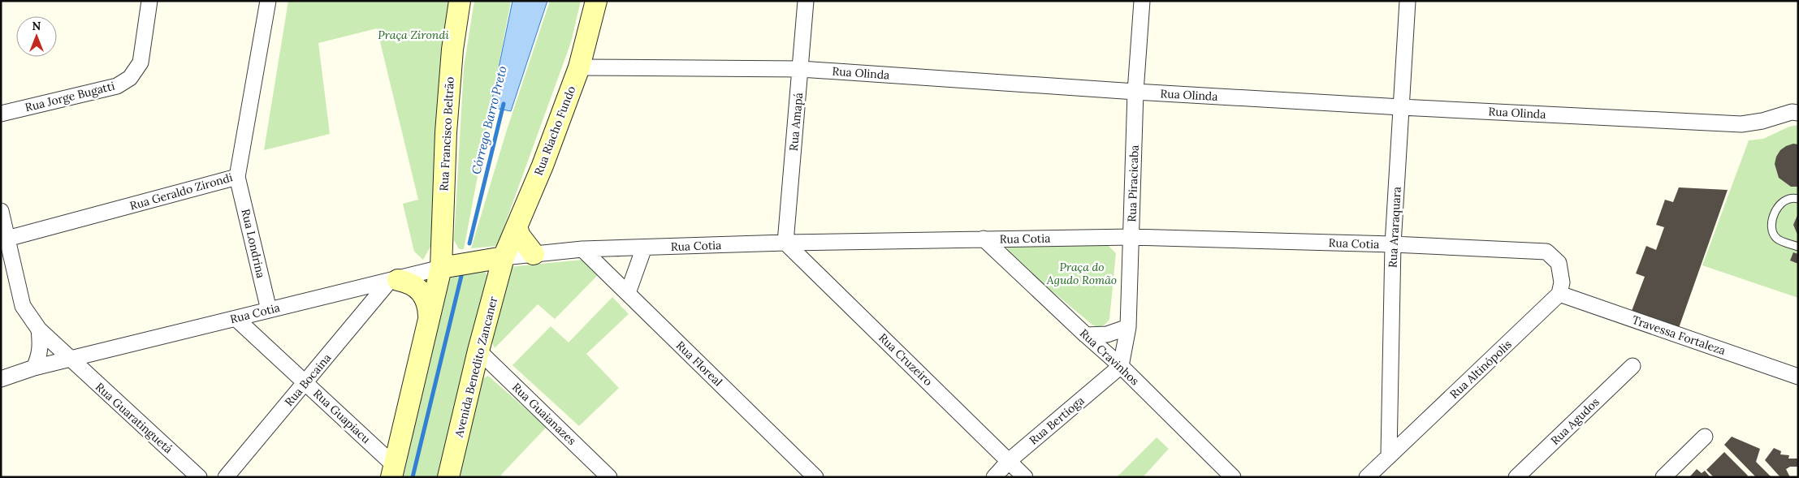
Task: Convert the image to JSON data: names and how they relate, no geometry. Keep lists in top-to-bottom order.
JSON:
{
  "streets": {
    "main road": ["Rua Riacho Fundo", "Rua Francisco Beltrão", "Avenida Benedito Zancaner"],
    "street": [
      "Rua Olinda",
      "Rua Jorge Bugatti",
      "Rua Amapá",
      "Rua Piracicaba",
      "Rua Geraldo Zirondi",
      "Rua Araraquara",
      "Rua Cotia",
      "Rua Londrina",
      "Travessa Fortaleza",
      "Rua Cravinhos",
      "Rua Cruzeiro",
      "Rua Floreal",
      "Rua Altinópolis",
      "Rua Bocaina",
      "Rua Guaianazes",
      "Rua Guapiacu",
      "Rua Guaratinguetá",
      "Rua Bertioga",
      "Rua Agudos"
    ]
  },
  "crossings": [
    ["Rua Olinda", "Rua Amapá"],
    ["Rua Olinda", "Rua Riacho Fundo"],
    ["Rua Olinda", "Rua Piracicaba"],
    ["Rua Olinda", "Rua Araraquara"],
    ["Rua Amapá", "Rua Cotia"],
    ["Rua Amapá", "Rua Cruzeiro"],
    ["Rua Riacho Fundo", "Rua Cotia"],
    ["Rua Riacho Fundo", "Avenida Benedito Zancaner"],
    ["Rua Francisco Beltrão", "Rua Cotia"],
    ["Rua Piracicaba", "Rua Cotia"],
    ["Rua Piracicaba", "Rua Cravinhos"],
    ["Rua Piracicaba", "Rua Bertioga"],
    ["Rua Geraldo Zirondi", "Rua Londrina"],
    ["Rua Araraquara", "Rua Cotia"],
    ["Rua Araraquara", "Rua Altinópolis"],
    ["Rua Cotia", "Rua Londrina"],
    ["Rua Cotia", "Travessa Fortaleza"],
    ["Rua Cotia", "Rua Cravinhos"],
    ["Rua Cotia", "Rua Cruzeiro"],
    ["Rua Cotia", "Rua Floreal"],
    ["Rua Cotia", "Avenida Benedito Zancaner"],
    ["Rua Cotia", "Rua Altinópolis"],
    ["Rua Cotia", "Rua Bocaina"],
    ["Rua Cotia", "Rua Guapiacu"],
    ["Rua Cotia", "Rua Guaratinguetá"],
    ["Travessa Fortaleza", "Rua Altinópolis"],
    ["Rua Cravinhos", "Rua Bertioga"],
    ["Rua Cruzeiro", "Rua Bertioga"],
    ["Avenida Benedito Zancaner", "Rua Guaianazes"],
    ["Rua Bocaina", "Rua Guapiacu"]
  ],
  "water": ["Córrego Barro Preto"],
  "parks": ["Praça Zirondi", "Praça do Agudo Romão"],
  "north": "top"
}
